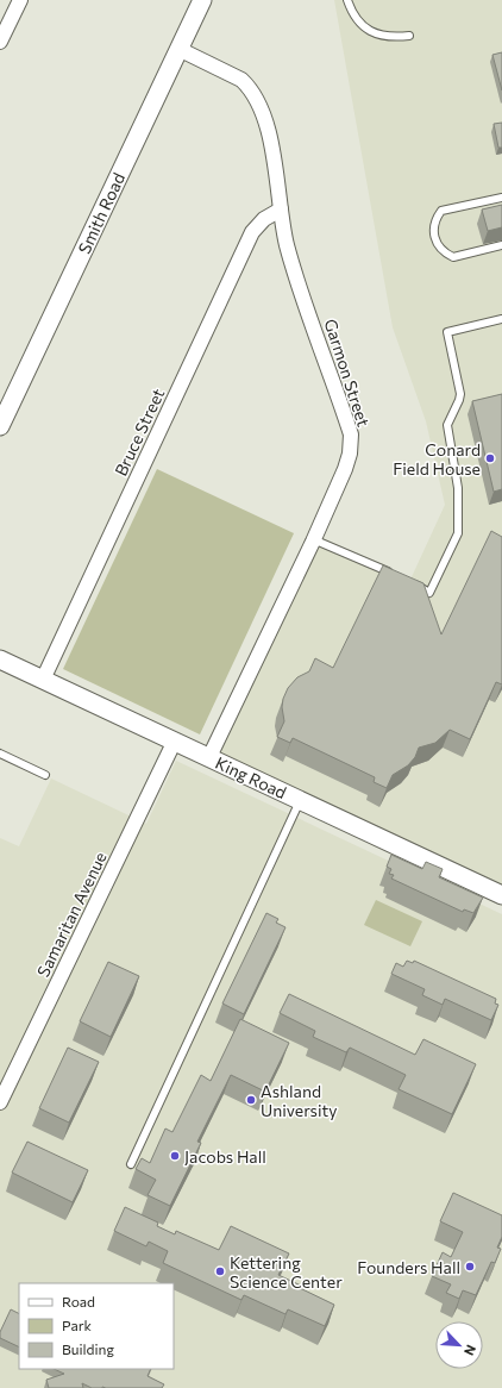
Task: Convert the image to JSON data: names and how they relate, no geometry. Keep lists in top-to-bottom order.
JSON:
{
  "streets": {
    "street": [
      "Smith Road",
      "Garmon Street",
      "Bruce Street",
      "King Road",
      "Samaritan Avenue"
    ]
  },
  "crossings": [
    ["Smith Road", "Garmon Street"],
    ["Garmon Street", "Bruce Street"],
    ["Garmon Street", "King Road"],
    ["Bruce Street", "King Road"],
    ["King Road", "Samaritan Avenue"]
  ],
  "places": [
    "Conard Field House",
    "Ashland University",
    "Jacobs Hall",
    "Founders Hall",
    "Kettering Science Center"
  ],
  "legend": ["Road", "Park", "Building"],
  "north": "bottom right"
}
